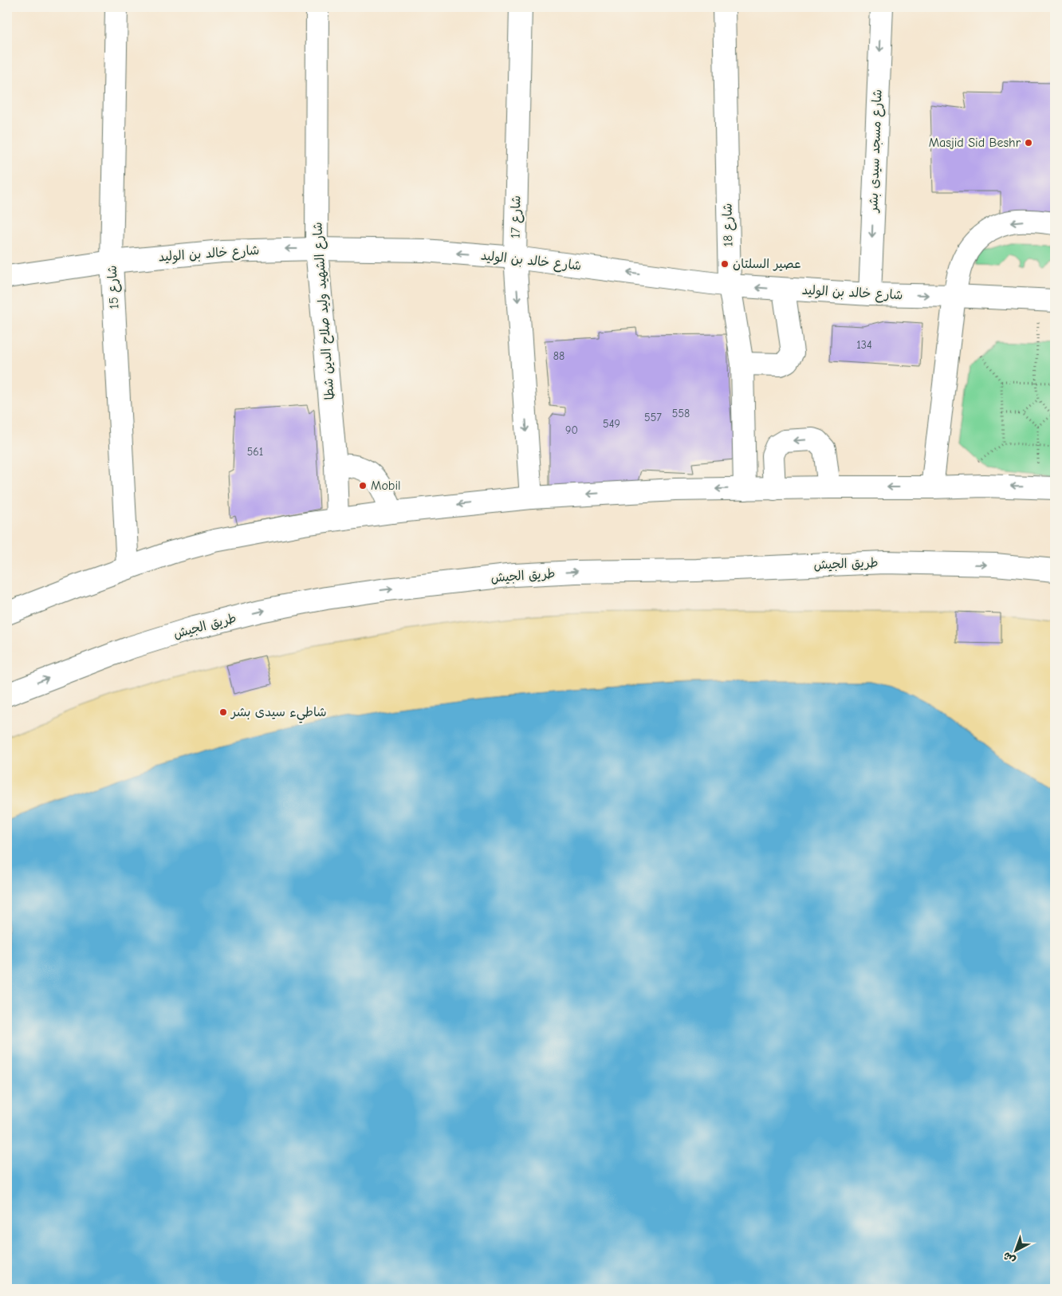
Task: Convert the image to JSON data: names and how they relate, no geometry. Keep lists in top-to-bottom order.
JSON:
{
  "streets": {
    "main road": [
      "شارع مسجد سيدى بشر",
      "شارع 17",
      "شارع 18",
      "شارع خالد بن الوليد",
      "شارع 15",
      "شارع الشهيد وليد صلاح الدين شطا",
      "طريق الجيش"
    ]
  },
  "crossings": [
    ["شارع مسجد سيدى بشر", "شارع خالد بن الوليد"],
    ["شارع 17", "شارع خالد بن الوليد"],
    ["شارع 18", "شارع خالد بن الوليد"],
    ["شارع خالد بن الوليد", "شارع 15"],
    ["شارع خالد بن الوليد", "شارع الشهيد وليد صلاح الدين شطا"]
  ],
  "one_way": ["شارع مسجد سيدى بشر", "شارع 17"],
  "places": [
    "Masjid Sid Beshr",
    "عصير السلتان",
    "Mobil",
    "شاطيء سيدى بشر"
  ],
  "house_numbers": [
    "134",
    "88",
    "558",
    "557",
    "549",
    "90",
    "561"
  ],
  "north": "bottom left"
}
